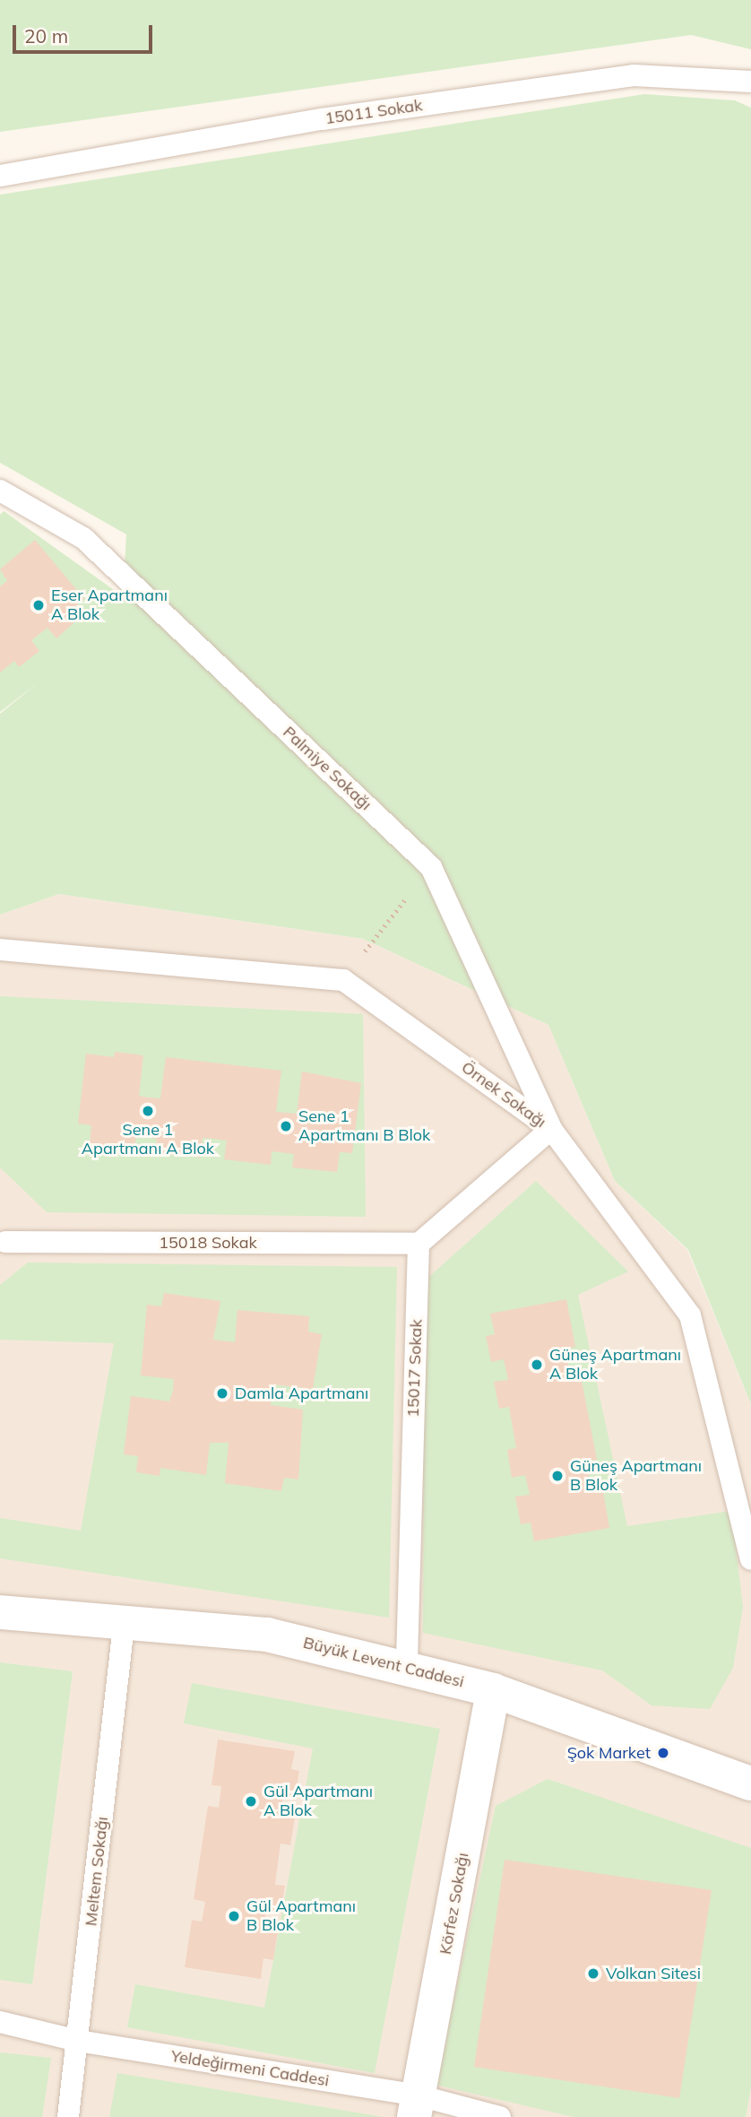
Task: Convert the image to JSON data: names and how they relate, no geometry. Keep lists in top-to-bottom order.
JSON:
{
  "streets": {
    "street": ["Büyük Levent Caddesi", "Körfez Sokağı"],
    "lane": [
      "15011 Sokak",
      "Palmiye Sokağı",
      "Örnek Sokağı",
      "15018 Sokak",
      "15017 Sokak",
      "Meltem Sokağı",
      "Yeldeğirmeni Caddesi"
    ]
  },
  "crossings": [
    ["Palmiye Sokağı", "Örnek Sokağı"],
    ["15018 Sokak", "15017 Sokak"],
    ["15017 Sokak", "Büyük Levent Caddesi"],
    ["Büyük Levent Caddesi", "Meltem Sokağı"],
    ["Büyük Levent Caddesi", "Körfez Sokağı"],
    ["Meltem Sokağı", "Yeldeğirmeni Caddesi"],
    ["Körfez Sokağı", "Yeldeğirmeni Caddesi"]
  ],
  "places": [
    "Eser Apartmanı A Blok",
    "Sene 1 Apartmanı A Blok",
    "Sene 1 Apartmanı B Blok",
    "Güneş Apartmanı A Blok",
    "Damla Apartmanı",
    "Güneş Apartmanı B Blok",
    "Şok Market",
    "Gül Apartmanı A Blok",
    "Gül Apartmanı B Blok",
    "Volkan Sitesi"
  ],
  "scale_bar": "20 m"
}
